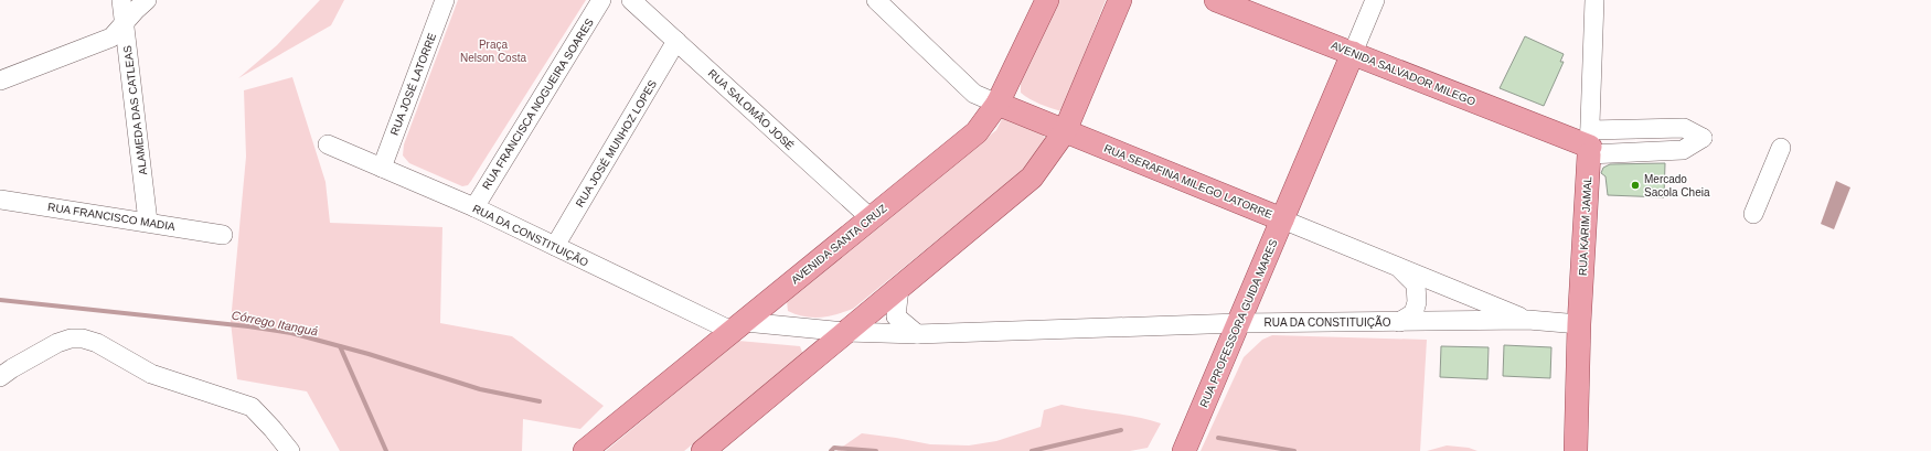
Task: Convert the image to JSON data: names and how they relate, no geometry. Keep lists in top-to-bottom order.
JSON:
{
  "streets": {
    "main road": [
      "AVENIDA SALVADOR MILEGO",
      "RUA SERAFINA MILEGO LATORRE",
      "RUA KARIM JAMAL",
      "AVENIDA SANTA CRUZ",
      "RUA PROFESSORA GUIDA MARES"
    ],
    "street": [
      "RUA JOSÉ LATORRE",
      "RUA FRANCISCA NOGUEIRA SOARES",
      "RUA SALOMÃO JOSÉ",
      "ALAMEDA DAS CATLEAS",
      "RUA JOSÉ MUNHOZ LOPES",
      "RUA FRANCISCO MADIA",
      "RUA DA CONSTITUIÇÃO"
    ]
  },
  "crossings": [
    ["AVENIDA SALVADOR MILEGO", "RUA KARIM JAMAL"],
    ["AVENIDA SALVADOR MILEGO", "RUA PROFESSORA GUIDA MARES"],
    ["RUA JOSÉ LATORRE", "RUA DA CONSTITUIÇÃO"],
    ["RUA FRANCISCA NOGUEIRA SOARES", "RUA DA CONSTITUIÇÃO"],
    ["RUA SALOMÃO JOSÉ", "RUA JOSÉ MUNHOZ LOPES"],
    ["RUA SALOMÃO JOSÉ", "AVENIDA SANTA CRUZ"],
    ["ALAMEDA DAS CATLEAS", "RUA FRANCISCO MADIA"],
    ["RUA JOSÉ MUNHOZ LOPES", "RUA DA CONSTITUIÇÃO"],
    ["RUA SERAFINA MILEGO LATORRE", "RUA DA CONSTITUIÇÃO"],
    ["RUA SERAFINA MILEGO LATORRE", "AVENIDA SANTA CRUZ"],
    ["RUA SERAFINA MILEGO LATORRE", "RUA PROFESSORA GUIDA MARES"],
    ["RUA KARIM JAMAL", "RUA DA CONSTITUIÇÃO"],
    ["RUA DA CONSTITUIÇÃO", "AVENIDA SANTA CRUZ"],
    ["RUA DA CONSTITUIÇÃO", "RUA PROFESSORA GUIDA MARES"]
  ],
  "water": ["Córrego Itanguá"],
  "parks": ["Praça Nelson Costa"],
  "places": ["Mercado Sacola Cheia"]
}
